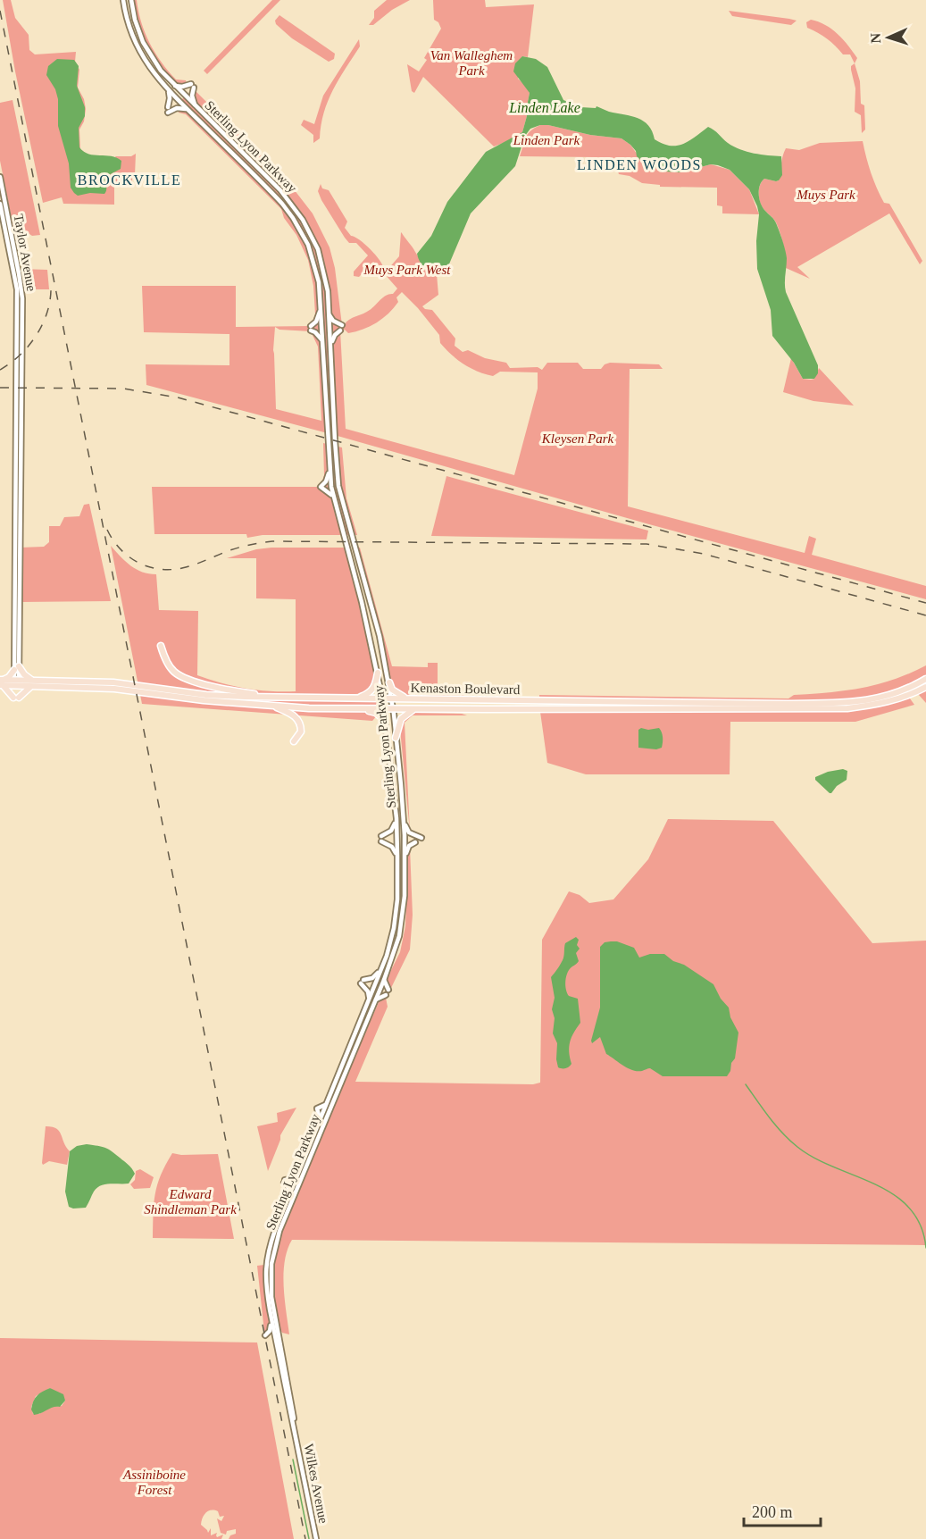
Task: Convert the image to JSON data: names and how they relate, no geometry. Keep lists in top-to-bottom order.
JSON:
{
  "streets": {
    "main road": [
      "Sterling Lyon Parkway",
      "Taylor Avenue",
      "Kenaston Boulevard",
      "Wilkes Avenue"
    ]
  },
  "crossings": [
    ["Sterling Lyon Parkway", "Kenaston Boulevard"],
    ["Sterling Lyon Parkway", "Wilkes Avenue"],
    ["Taylor Avenue", "Kenaston Boulevard"]
  ],
  "districts": ["LINDEN WOODS", "BROCKVILLE"],
  "water": ["Linden Lake"],
  "parks": [
    "Van Walleghem Park",
    "Linden Park",
    "Muys Park",
    "Muys Park West",
    "Kleysen Park",
    "Edward Shindleman Park",
    "Assiniboine Forest"
  ],
  "scale_bar": "200 m",
  "north": "left"
}
